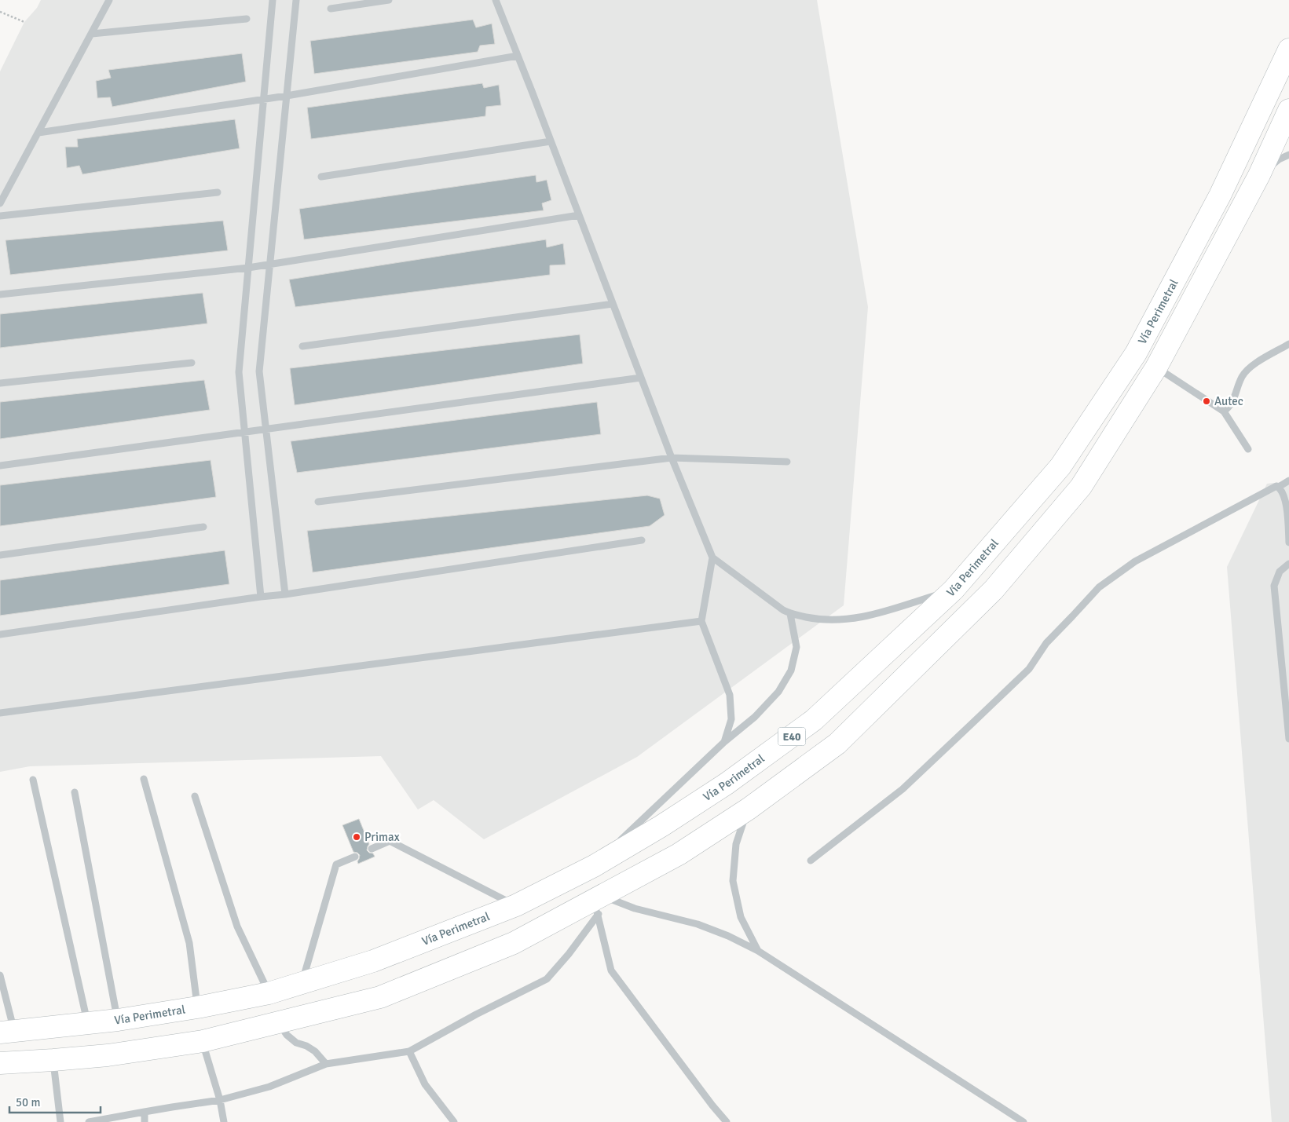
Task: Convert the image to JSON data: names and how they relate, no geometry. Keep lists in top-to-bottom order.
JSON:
{
  "streets": {
    "highway": ["Vía Perimetral", "E40"]
  },
  "places": ["Autec", "Primax"],
  "scale_bar": "50 m"
}
